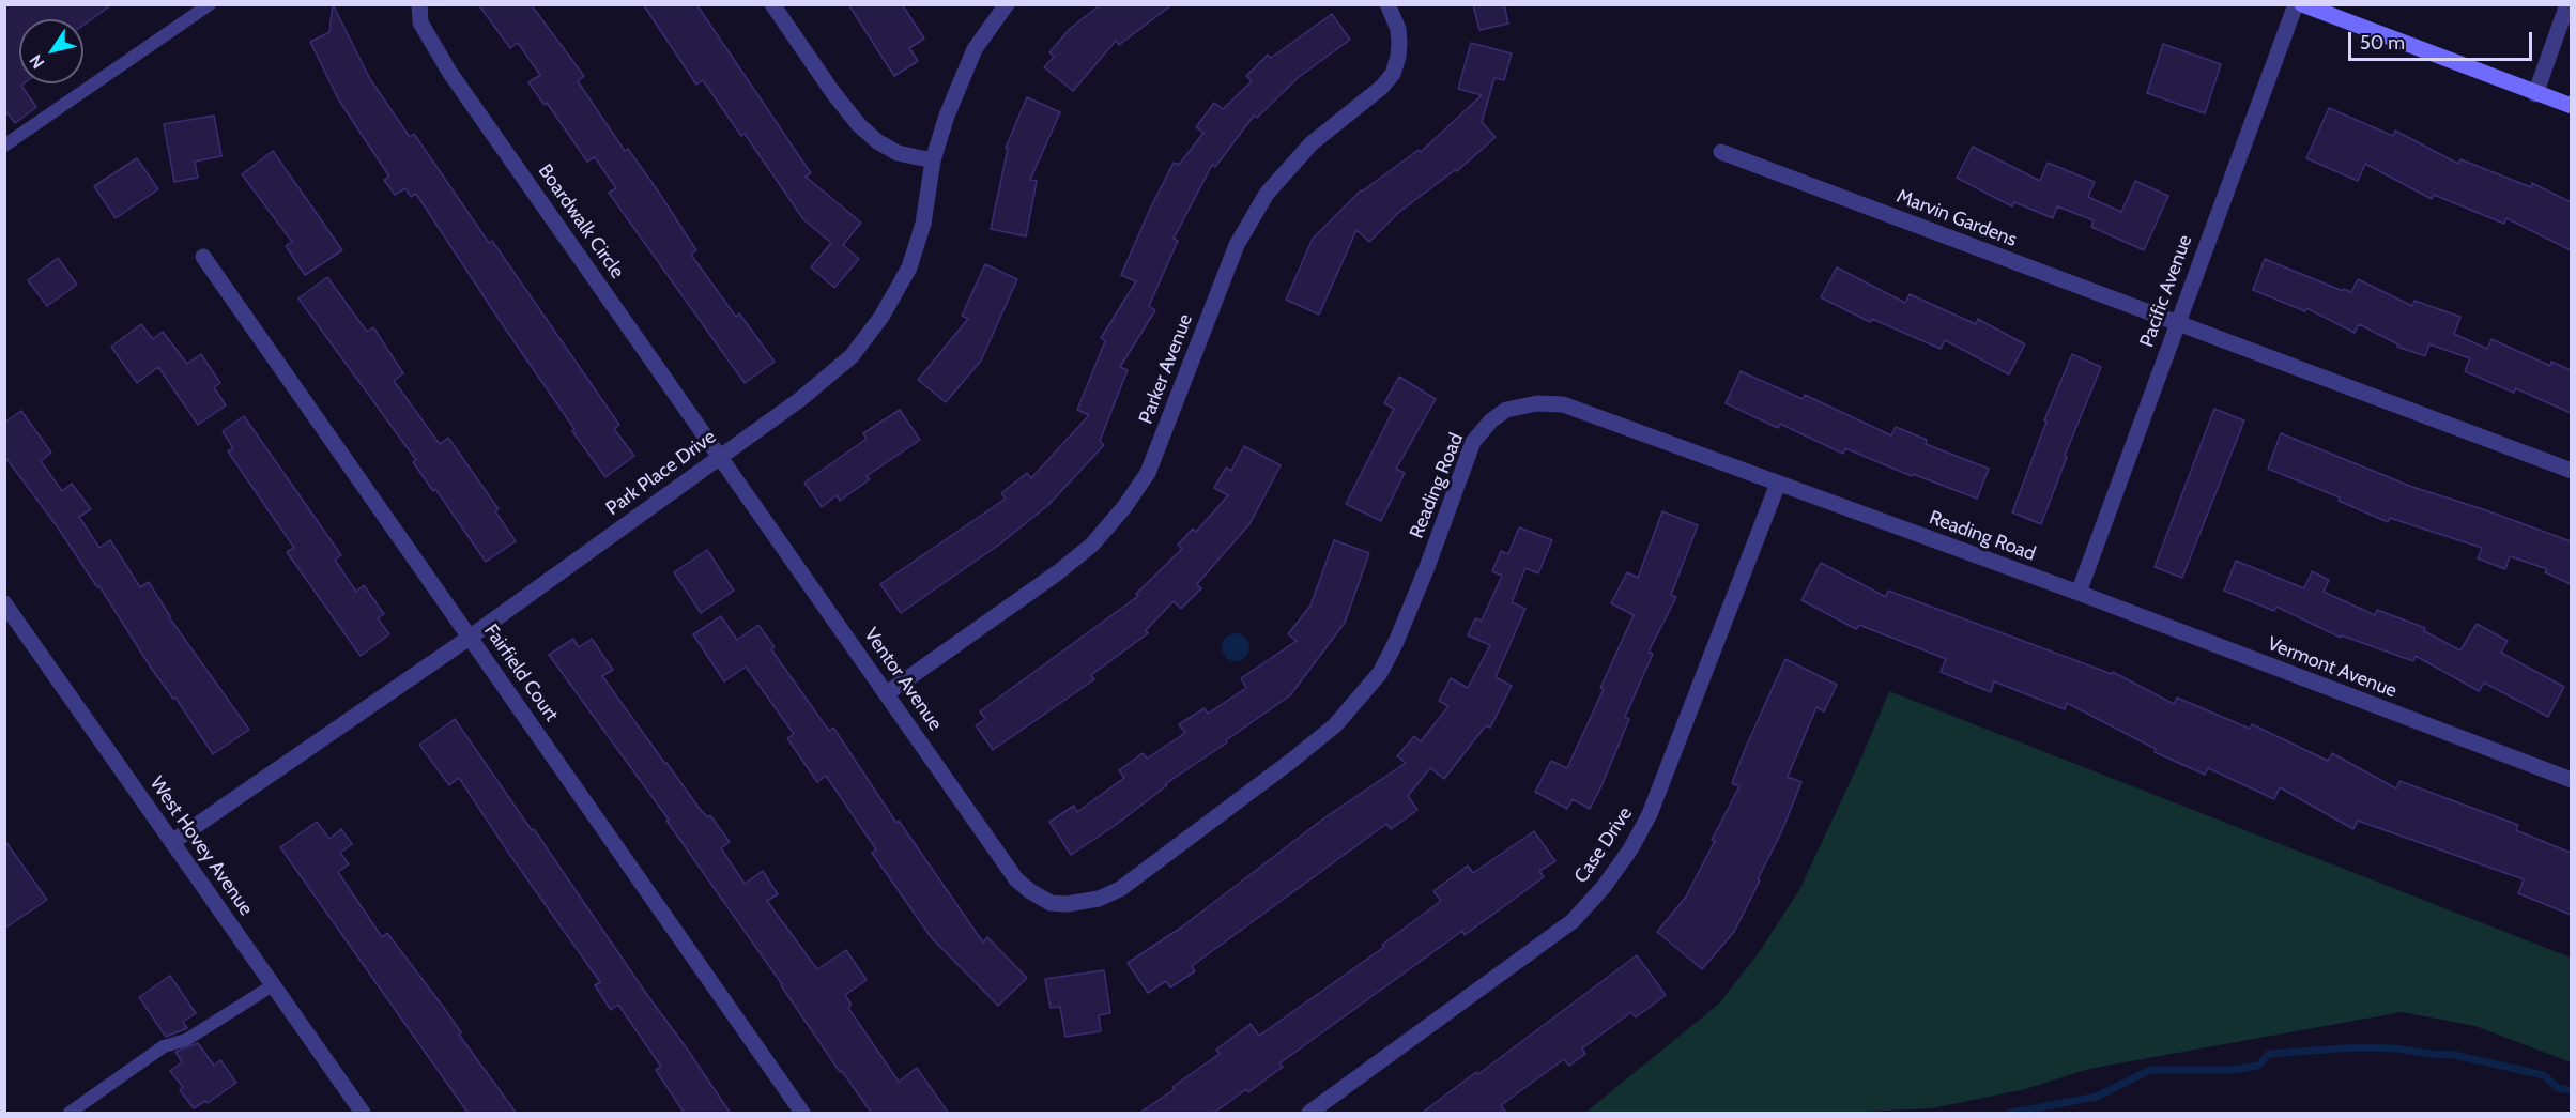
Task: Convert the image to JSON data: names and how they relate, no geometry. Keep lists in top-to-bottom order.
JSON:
{
  "streets": {
    "street": [
      "Marvin Gardens",
      "Boardwalk Circle",
      "Pacific Avenue",
      "Parker Avenue",
      "Park Place Drive",
      "Reading Road",
      "Vermont Avenue",
      "Fairfield Court",
      "Ventor Avenue",
      "Case Drive",
      "West Hovey Avenue"
    ]
  },
  "crossings": [
    ["Marvin Gardens", "Pacific Avenue"],
    ["Boardwalk Circle", "Park Place Drive"],
    ["Boardwalk Circle", "Ventor Avenue"],
    ["Pacific Avenue", "Reading Road"],
    ["Pacific Avenue", "Vermont Avenue"],
    ["Parker Avenue", "Ventor Avenue"],
    ["Park Place Drive", "Fairfield Court"],
    ["Park Place Drive", "Ventor Avenue"],
    ["Park Place Drive", "West Hovey Avenue"],
    ["Reading Road", "Vermont Avenue"],
    ["Reading Road", "Ventor Avenue"],
    ["Reading Road", "Case Drive"]
  ],
  "scale_bar": "50 m",
  "north": "bottom left"
}
